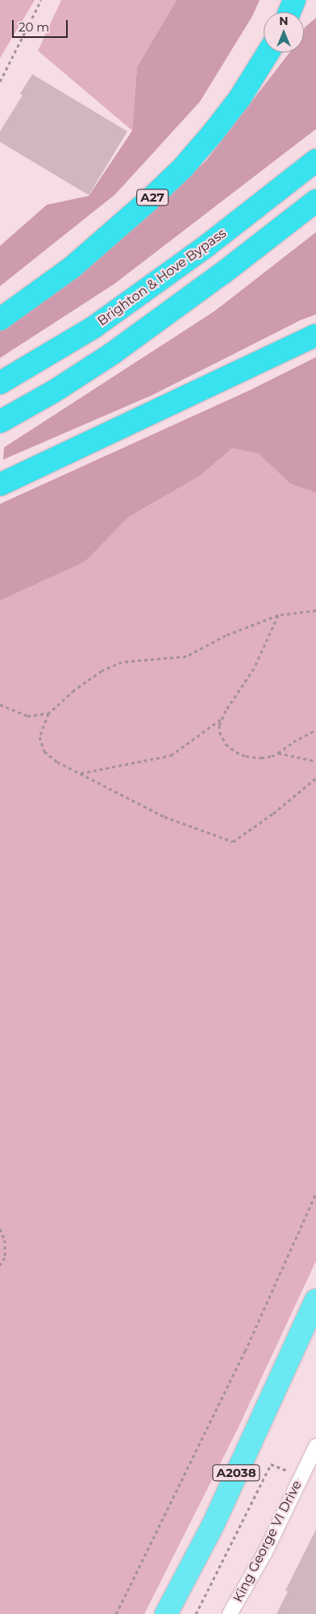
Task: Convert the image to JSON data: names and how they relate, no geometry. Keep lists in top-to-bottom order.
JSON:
{
  "streets": {
    "highway": ["A27", "Brighton & Hove Bypass"],
    "main road": ["A2038"],
    "street": ["King George VI Drive"]
  },
  "scale_bar": "20 m",
  "north": "top"
}
